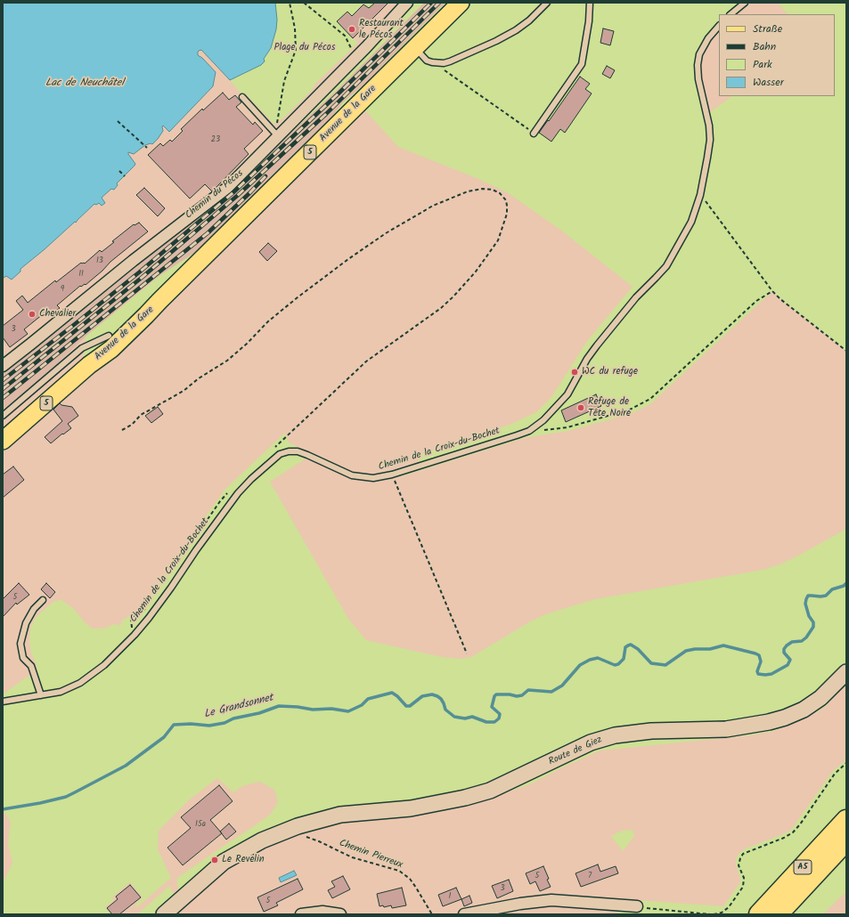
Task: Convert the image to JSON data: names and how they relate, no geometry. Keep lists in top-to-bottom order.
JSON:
{
  "streets": {
    "highway": ["A5"],
    "main road": ["Avenue de la Gare", "5"],
    "street": ["Chemin du Pécos", "Route de Giez"],
    "lane": ["Chemin de la Croix-du-Bochet"],
    "path": ["Chemin Pierreux"]
  },
  "crossings": [
    ["Route de Giez", "Chemin Pierreux"]
  ],
  "water": ["Lac de Neuchâtel", "Le Grandsonnet"],
  "parks": ["Plage du Pécos"],
  "places": [
    "Restaurant le Pécos",
    "Chevalier",
    "WC du refuge",
    "Refuge de Tête Noire",
    "Le Revelin"
  ],
  "house_numbers": [
    "23",
    "13",
    "11",
    "9",
    "3",
    "5",
    "15a",
    "5",
    "7",
    "3",
    "1",
    "5"
  ],
  "legend": [
    "Straße",
    "Bahn",
    "Park",
    "Wasser"
  ]
}
